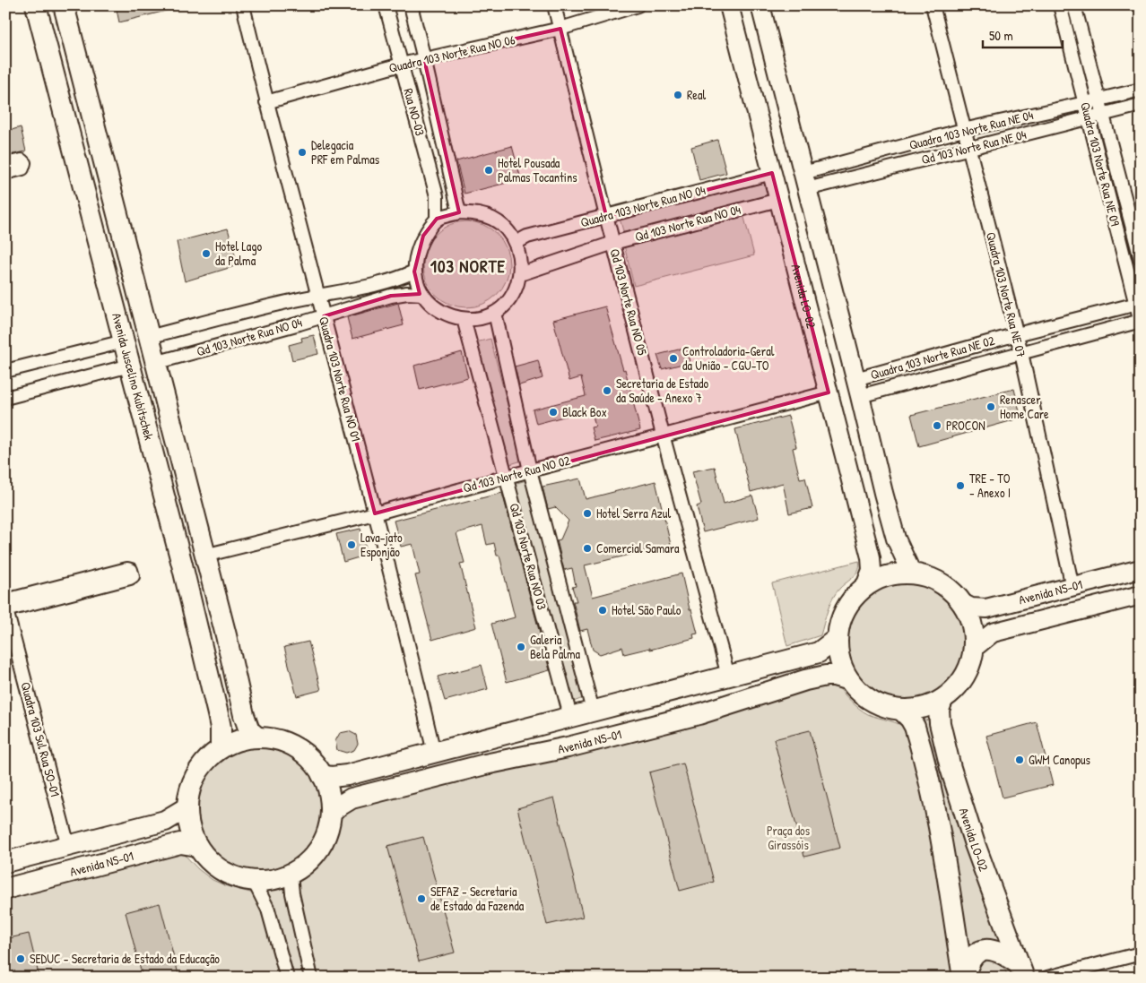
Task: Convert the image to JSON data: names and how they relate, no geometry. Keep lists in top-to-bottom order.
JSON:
{
  "streets": {
    "main road": ["Avenida LO-02", "Avenida Juscelino Kubitschek", "Avenida NS-01"],
    "street": [
      "Quadra 103 Norte Rua NO 06",
      "Rua NO-03",
      "Quadra 103 Norte Rua NE 04",
      "Qd 103 Norte Rua NE 04",
      "Quadra 103 Norte Rua NE 09",
      "Quadra 103 Norte Rua NO 04",
      "Qd 103 Norte Rua NO 04",
      "Quadra 103 Norte Rua NE 07",
      "Qd 103 Norte Rua NO 05",
      "Quadra 103 Norte Rua NE 02",
      "Quadra 103 Norte Rua NO 01",
      "Qd 103 Norte Rua NO 02",
      "Qd 103 Norte Rua NO 03",
      "Quadra 103 Sul Rua SO-01"
    ]
  },
  "crossings": [
    ["Quadra 103 Norte Rua NO 06", "Rua NO-03"],
    ["Quadra 103 Norte Rua NO 06", "Qd 103 Norte Rua NO 05"],
    ["Quadra 103 Norte Rua NO 06", "Quadra 103 Norte Rua NO 01"],
    ["Rua NO-03", "Quadra 103 Norte Rua NO 04"],
    ["Rua NO-03", "Qd 103 Norte Rua NO 04"],
    ["Rua NO-03", "Qd 103 Norte Rua NO 03"],
    ["Quadra 103 Norte Rua NE 04", "Qd 103 Norte Rua NE 04"],
    ["Quadra 103 Norte Rua NE 04", "Quadra 103 Norte Rua NE 09"],
    ["Quadra 103 Norte Rua NE 04", "Quadra 103 Norte Rua NE 07"],
    ["Qd 103 Norte Rua NE 04", "Quadra 103 Norte Rua NE 09"],
    ["Qd 103 Norte Rua NE 04", "Quadra 103 Norte Rua NE 07"],
    ["Quadra 103 Norte Rua NE 09", "Quadra 103 Norte Rua NE 02"],
    ["Quadra 103 Norte Rua NO 04", "Qd 103 Norte Rua NO 04"],
    ["Quadra 103 Norte Rua NO 04", "Avenida LO-02"],
    ["Quadra 103 Norte Rua NO 04", "Qd 103 Norte Rua NO 05"],
    ["Quadra 103 Norte Rua NO 04", "Qd 103 Norte Rua NO 03"],
    ["Qd 103 Norte Rua NO 04", "Avenida LO-02"],
    ["Qd 103 Norte Rua NO 04", "Qd 103 Norte Rua NO 05"],
    ["Qd 103 Norte Rua NO 04", "Avenida Juscelino Kubitschek"],
    ["Qd 103 Norte Rua NO 04", "Quadra 103 Norte Rua NO 01"],
    ["Qd 103 Norte Rua NO 04", "Qd 103 Norte Rua NO 03"],
    ["Quadra 103 Norte Rua NE 07", "Quadra 103 Norte Rua NE 02"],
    ["Quadra 103 Norte Rua NE 07", "Avenida NS-01"],
    ["Avenida LO-02", "Qd 103 Norte Rua NO 02"],
    ["Avenida LO-02", "Avenida NS-01"],
    ["Qd 103 Norte Rua NO 05", "Qd 103 Norte Rua NO 02"],
    ["Avenida Juscelino Kubitschek", "Qd 103 Norte Rua NO 02"],
    ["Avenida Juscelino Kubitschek", "Avenida NS-01"],
    ["Quadra 103 Norte Rua NO 01", "Qd 103 Norte Rua NO 02"],
    ["Qd 103 Norte Rua NO 02", "Qd 103 Norte Rua NO 03"],
    ["Avenida NS-01", "Quadra 103 Sul Rua SO-01"]
  ],
  "districts": ["103 NORTE"],
  "parks": ["Praça dos Girassóis"],
  "places": [
    "Real",
    "Delegacia PRF em Palmas",
    "Hotel Pousada Palmas Tocantins",
    "Hotel Lago da Palma",
    "Controladoria-Geral da União - CGU-TO",
    "Secretaria de Estado da Saúde - Anexo 7",
    "Renascer Home Care",
    "Black Box",
    "PROCON",
    "TRE - TO - Anexo I",
    "Hotel Serra Azul",
    "Lava-jato Esponjão",
    "Comercial Samara",
    "Hotel São Paulo",
    "Galeria Bela Palma",
    "GWM Canopus",
    "SEFAZ - Secretaria de Estado da Fazenda",
    "SEDUC - Secretaria de Estado da Educação"
  ],
  "scale_bar": "50 m"
}
